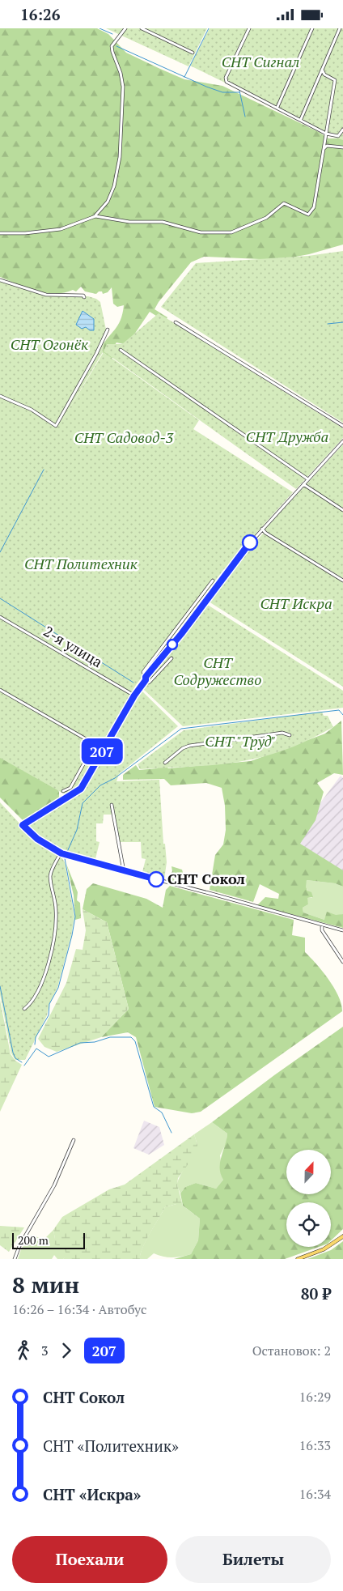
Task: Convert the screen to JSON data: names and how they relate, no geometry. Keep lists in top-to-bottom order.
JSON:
{
  "streets": {
    "street": ["2-я улица"]
  },
  "parks": [
    "СНТ Сигнал",
    "СНТ Огонёк",
    "СНТ Дружба",
    "СНТ Садовод-3",
    "СНТ Политехник",
    "СНТ Искра",
    "СНТ Содружество",
    "СНТ \"Труд\""
  ],
  "places": ["СНТ Сокол"],
  "lines": ["bus line 207"],
  "scale_bar": "200 m",
  "north": "top",
  "page": {
    "status": "16:26",
    "on_map": "207",
    "scale": "200 m",
    "heading": ["8 мин", "16:26 – 16:34 · Автобус", "80 ₽"],
    "legs": ["3", "207", "Остановок: 2"],
    "list": [
      {
        "name": "СНТ Сокол",
        "value": "16:29"
      },
      {
        "name": "СНТ «Политехник»",
        "value": "16:33"
      },
      {
        "name": "СНТ «Искра»",
        "value": "16:34"
      }
    ],
    "buttons": ["Поехали", "Билеты"]
  }
}
